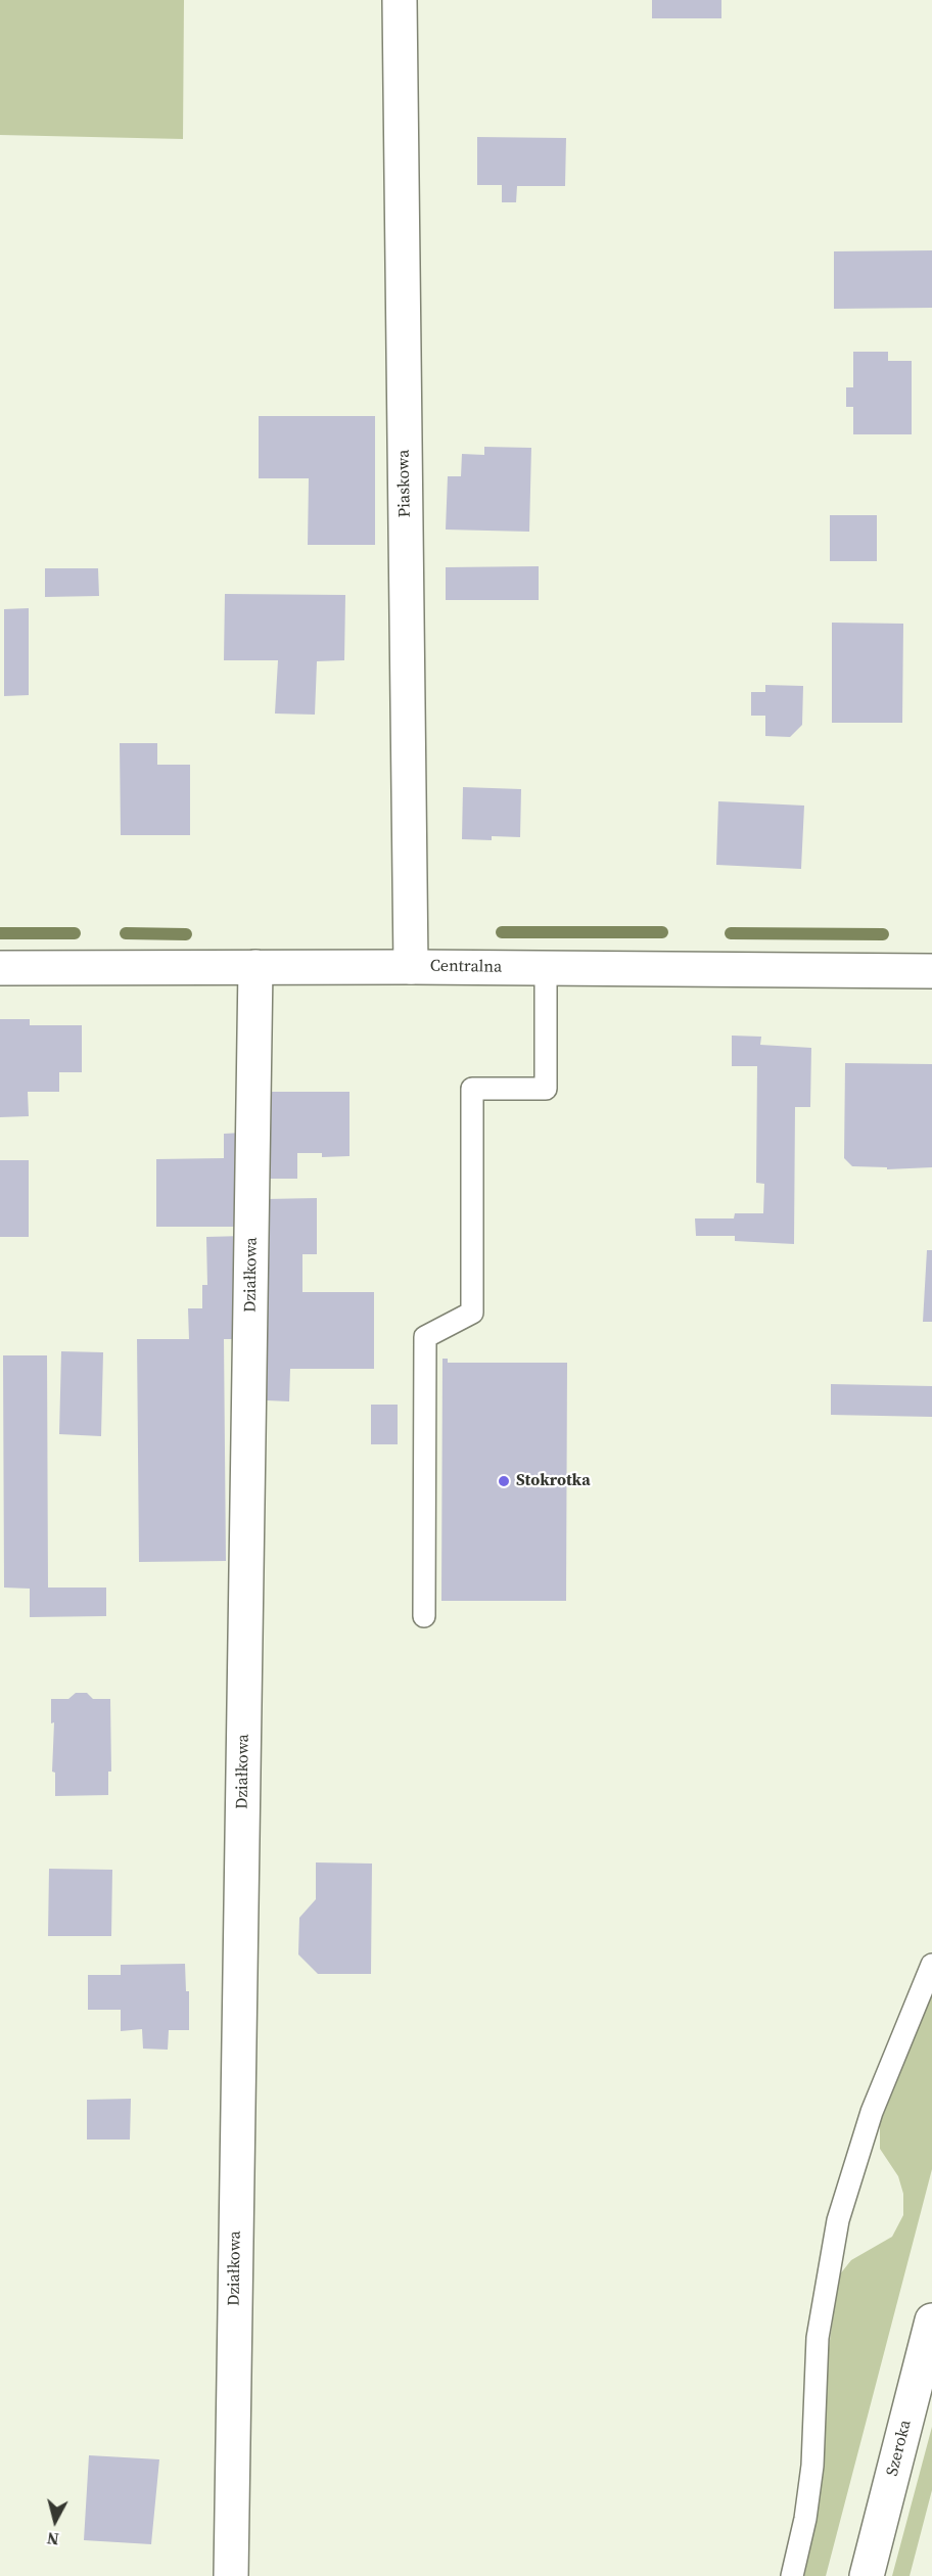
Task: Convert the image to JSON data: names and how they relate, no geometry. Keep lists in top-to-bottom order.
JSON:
{
  "streets": {
    "street": [
      "Piaskowa",
      "Centralna",
      "Działkowa",
      "Szeroka"
    ]
  },
  "crossings": [
    ["Piaskowa", "Centralna"],
    ["Centralna", "Działkowa"]
  ],
  "places": ["Stokrotka"],
  "north": "bottom"
}
